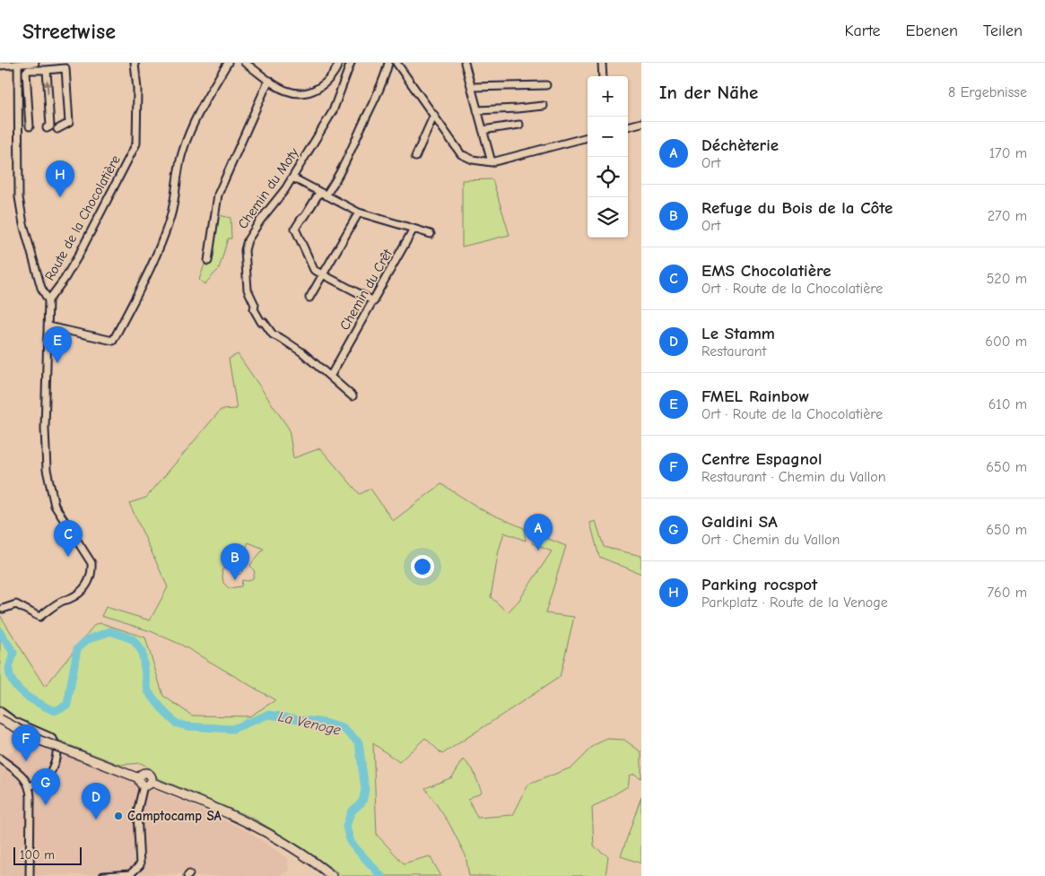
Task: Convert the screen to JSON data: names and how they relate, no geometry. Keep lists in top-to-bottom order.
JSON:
{
  "streets": {
    "street": ["Chemin du Moty", "Route de la Chocolatière", "Chemin du Crêt"]
  },
  "crossings": [
    ["Chemin du Moty", "Chemin du Crêt"]
  ],
  "water": ["La Venoge"],
  "places": ["Camptocamp SA"],
  "scale_bar": "100 m",
  "page": {
    "header": "Streetwise",
    "nav": ["Karte", "Ebenen", "Teilen"],
    "heading": ["In der Nähe", "8 Ergebnisse"],
    "map_buttons": ["+", "−"],
    "list": [
      {
        "mark": "A",
        "name": "Déchèterie",
        "note": "Ort",
        "value": "170 m"
      },
      {
        "mark": "B",
        "name": "Refuge du Bois de la Côte",
        "note": "Ort",
        "value": "270 m"
      },
      {
        "mark": "C",
        "name": "EMS Chocolatière",
        "note": "Ort · Route de la Chocolatière",
        "value": "520 m"
      },
      {
        "mark": "D",
        "name": "Le Stamm",
        "note": "Restaurant",
        "value": "600 m"
      },
      {
        "mark": "E",
        "name": "FMEL Rainbow",
        "note": "Ort · Route de la Chocolatière",
        "value": "610 m"
      },
      {
        "mark": "F",
        "name": "Centre Espagnol",
        "note": "Restaurant · Chemin du Vallon",
        "value": "650 m"
      },
      {
        "mark": "G",
        "name": "Galdini SA",
        "note": "Ort · Chemin du Vallon",
        "value": "650 m"
      },
      {
        "mark": "H",
        "name": "Parking rocspot",
        "note": "Parkplatz · Route de la Venoge",
        "value": "760 m"
      }
    ],
    "pins": [
      "H",
      "E",
      "A",
      "C",
      "B",
      "F",
      "G",
      "D"
    ],
    "scale": "100 m"
  }
}
